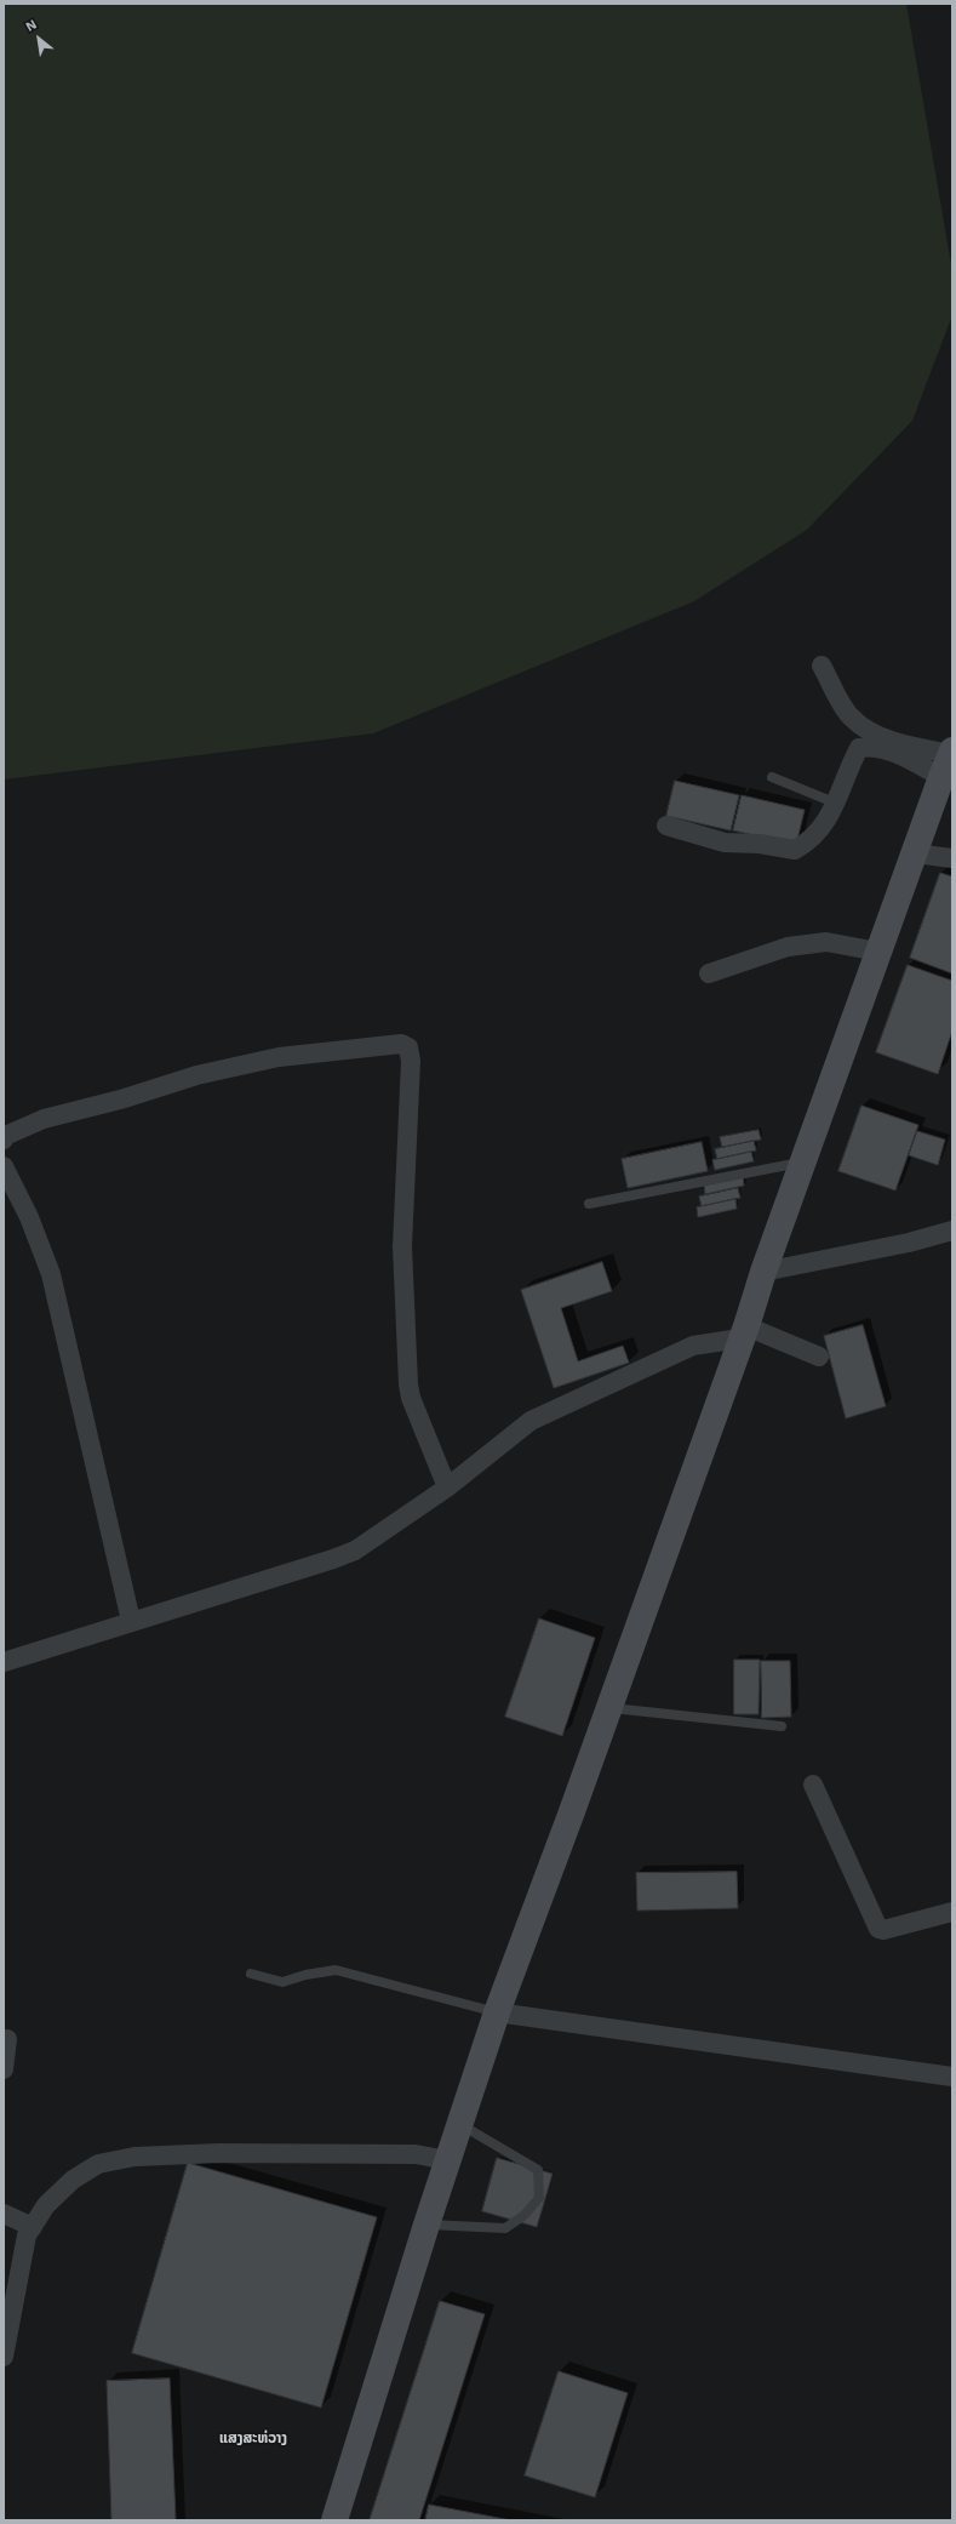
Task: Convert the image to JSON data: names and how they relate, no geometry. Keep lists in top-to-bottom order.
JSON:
{
  "districts": ["ແສງສະຫ່ວາງ"],
  "north": "top left"
}
